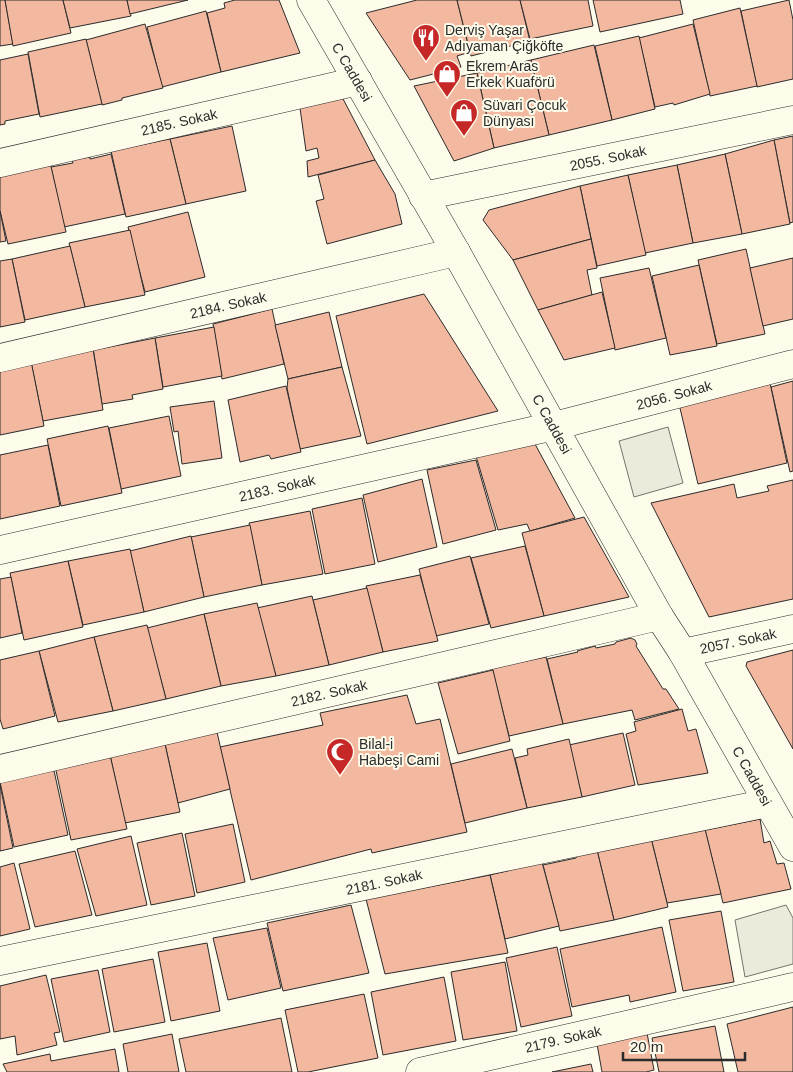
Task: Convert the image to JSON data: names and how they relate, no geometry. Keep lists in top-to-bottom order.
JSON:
{
  "streets": {
    "street": [
      "C Caddesi",
      "2185. Sokak",
      "2055. Sokak",
      "2184. Sokak",
      "2056. Sokak",
      "2183. Sokak",
      "2057. Sokak",
      "2182. Sokak",
      "2181. Sokak",
      "2179. Sokak"
    ]
  },
  "crossings": [
    ["C Caddesi", "2185. Sokak"],
    ["C Caddesi", "2055. Sokak"],
    ["C Caddesi", "2184. Sokak"],
    ["C Caddesi", "2056. Sokak"],
    ["C Caddesi", "2183. Sokak"],
    ["C Caddesi", "2057. Sokak"],
    ["C Caddesi", "2182. Sokak"],
    ["C Caddesi", "2181. Sokak"],
    ["2056. Sokak", "2183. Sokak"]
  ],
  "places": {
    "restaurant": ["Derviş Yaşar Adıyaman Çiğköfte"],
    "shop": ["Ekrem Aras Erkek Kuaförü", "Süvari Çocuk Dünyası"],
    "mosque": ["Bilal-i Habeşi Cami"]
  },
  "scale_bar": "20 m"
}
